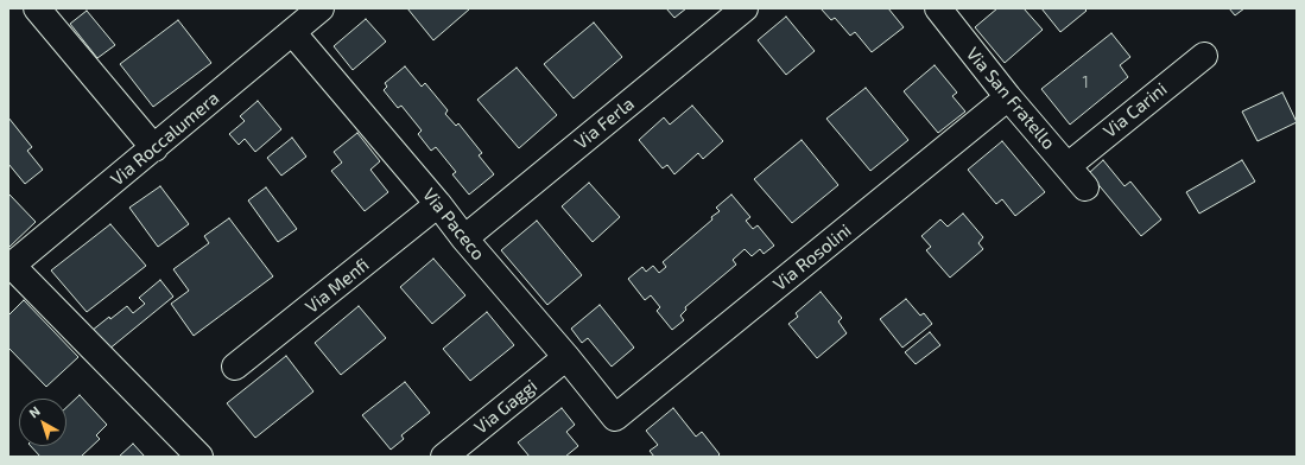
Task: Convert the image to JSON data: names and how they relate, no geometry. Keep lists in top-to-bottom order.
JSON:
{
  "streets": {
    "street": [
      "Via San Fratello",
      "Via Carini",
      "Via Ferla",
      "Via Roccalumera",
      "Via Paceco",
      "Via Rosolini",
      "Via Menfi",
      "Via Gaggi"
    ]
  },
  "crossings": [
    ["Via San Fratello", "Via Carini"],
    ["Via San Fratello", "Via Rosolini"],
    ["Via Ferla", "Via Paceco"],
    ["Via Roccalumera", "Via Paceco"],
    ["Via Paceco", "Via Rosolini"],
    ["Via Paceco", "Via Menfi"],
    ["Via Paceco", "Via Gaggi"]
  ],
  "house_numbers": ["1"],
  "north": "top left"
}
